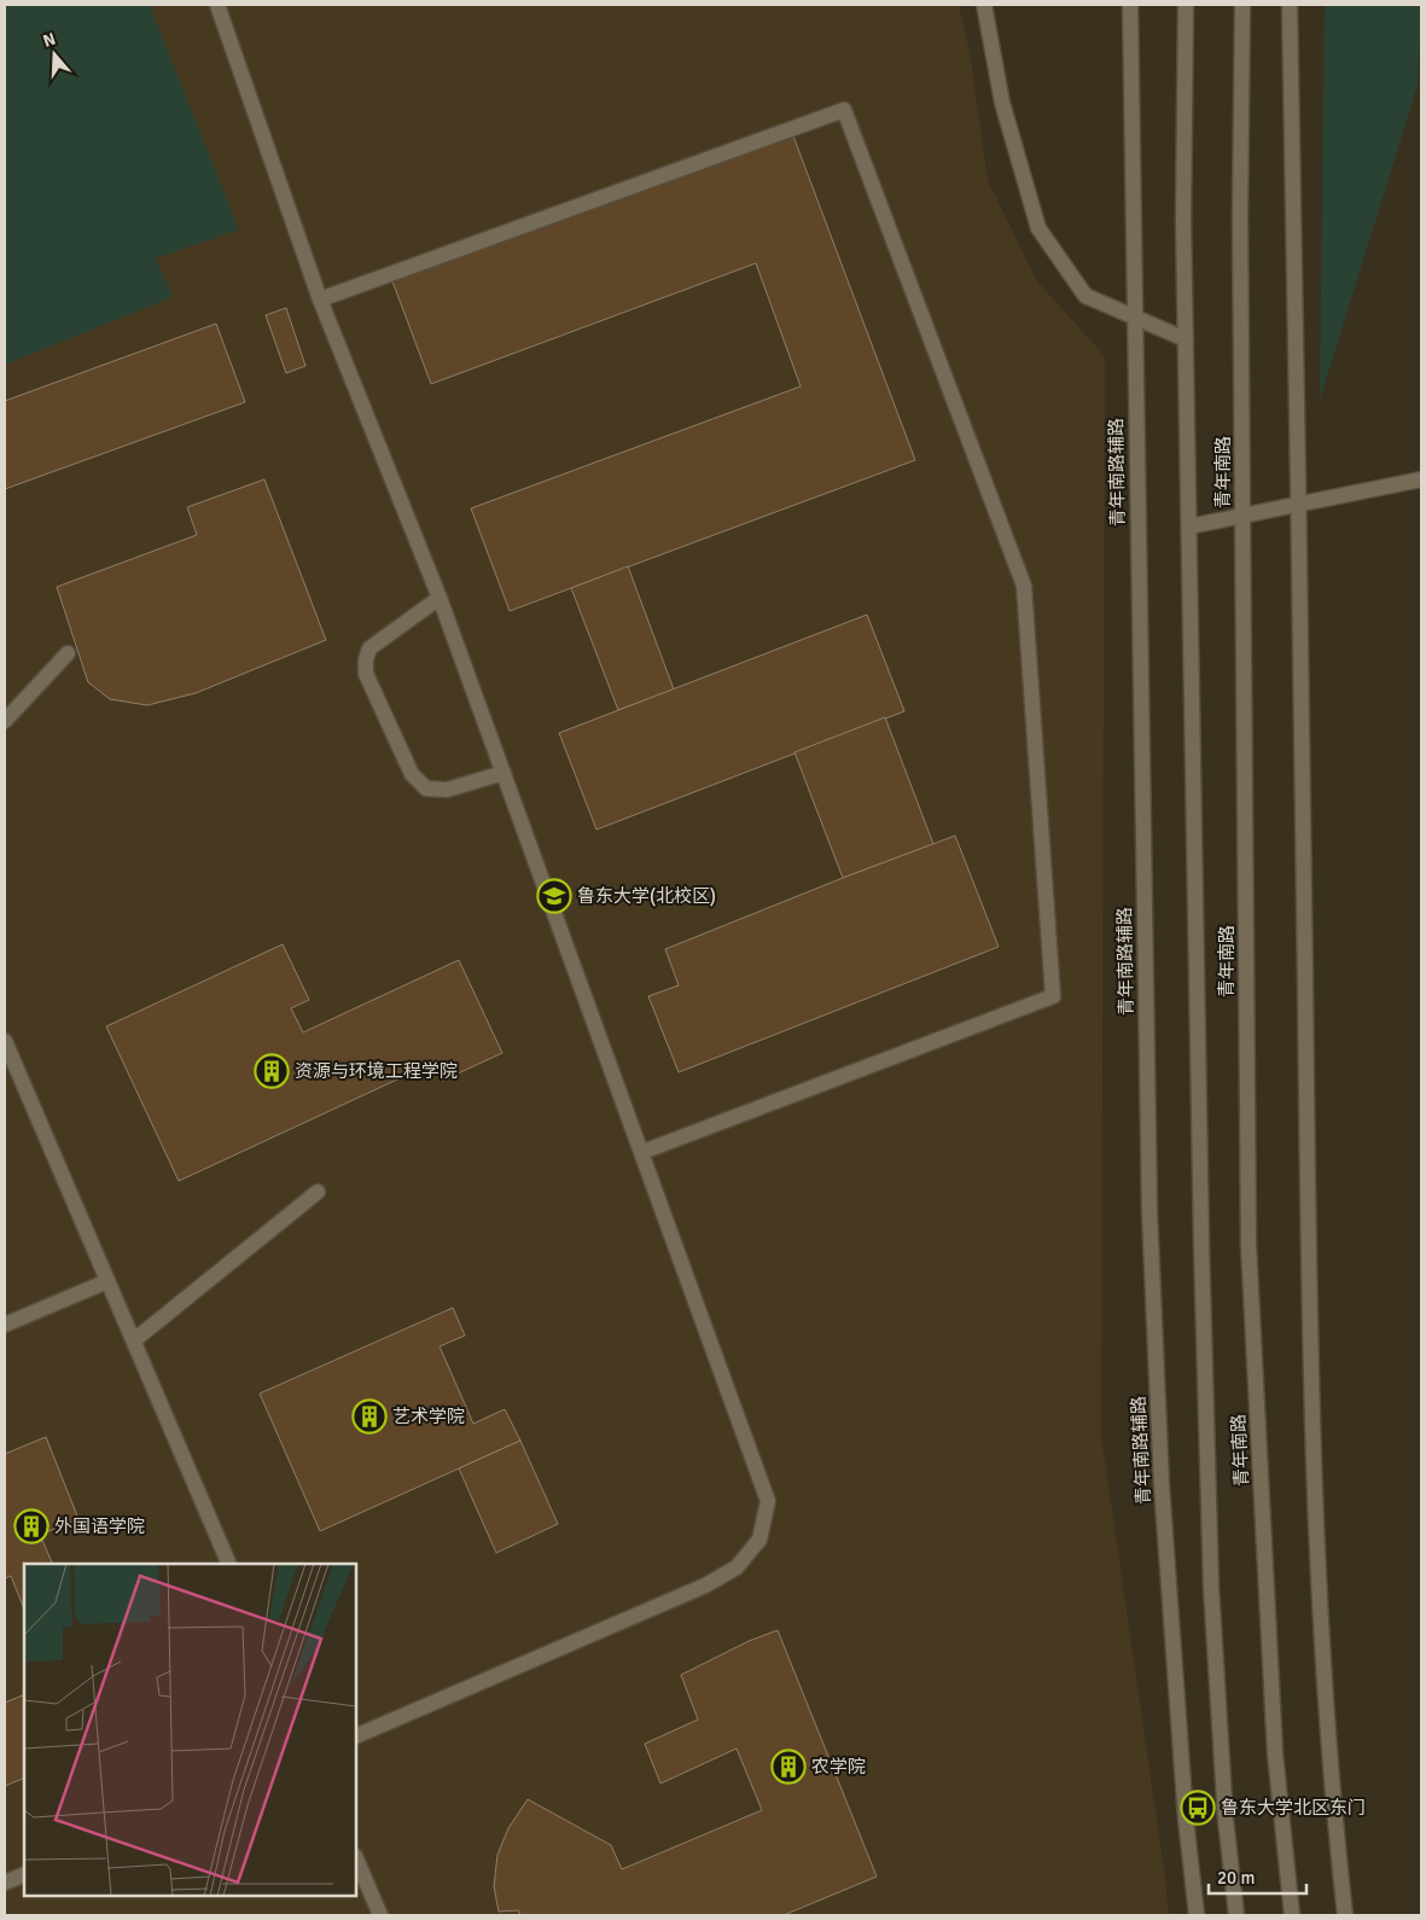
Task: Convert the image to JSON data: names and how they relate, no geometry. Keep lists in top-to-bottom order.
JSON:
{
  "streets": {
    "main road": ["青年南路辅路", "青年南路"]
  },
  "places": {
    "school or university": ["鲁东大学(北校区)"],
    "building": [
      "资源与环境工程学院",
      "艺术学院",
      "外国语学院",
      "农学院"
    ],
    "bus stop": ["鲁东大学北区东门"]
  },
  "scale_bar": "20 m",
  "north": "top"
}
